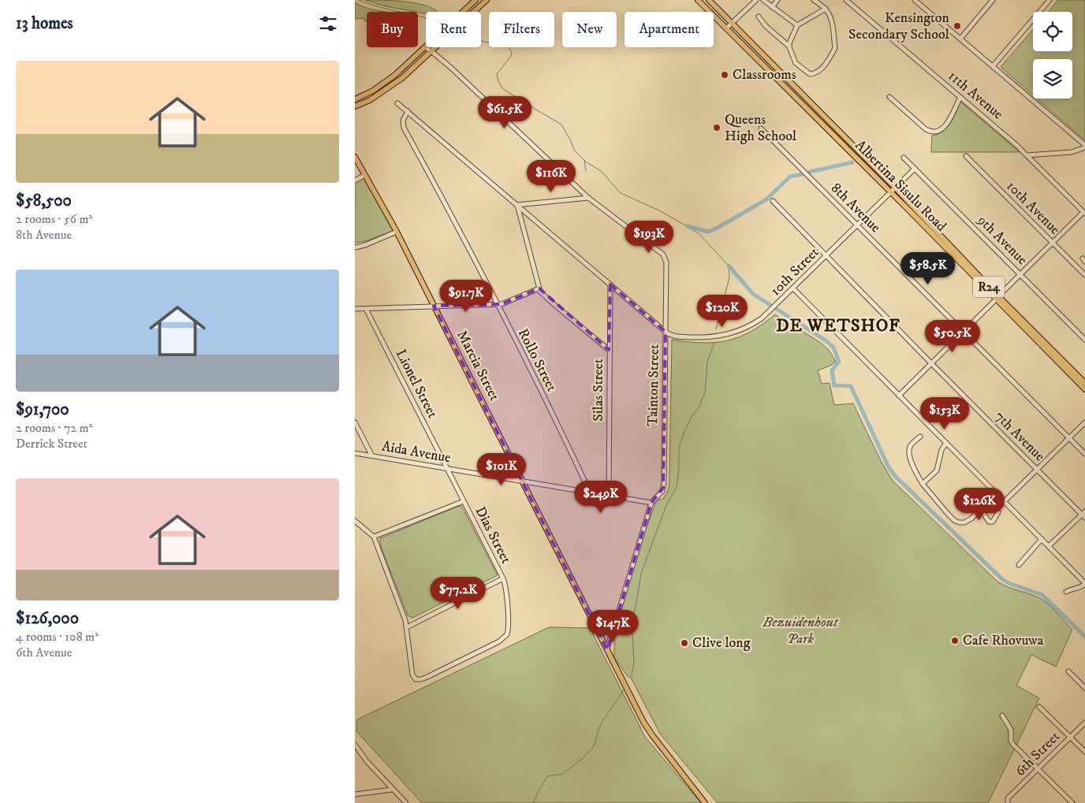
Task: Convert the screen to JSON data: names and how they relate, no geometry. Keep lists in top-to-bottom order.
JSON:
{
  "streets": {
    "main road": ["Albertina Sisulu Road", "R24", "Marcia Street"],
    "street": [
      "11th Avenue",
      "8th Avenue",
      "10th Avenue",
      "9th Avenue",
      "10th Street",
      "Rollo Street",
      "Lionel Street",
      "Tainton Street",
      "Silas Street",
      "7th Avenue",
      "Aida Avenue",
      "Dias Street",
      "6th Street"
    ]
  },
  "crossings": [
    ["Albertina Sisulu Road", "10th Street"],
    ["8th Avenue", "10th Street"],
    ["9th Avenue", "10th Street"],
    ["10th Street", "Tainton Street"],
    ["10th Street", "7th Avenue"],
    ["Rollo Street", "Tainton Street"],
    ["Rollo Street", "Aida Avenue"],
    ["Marcia Street", "Aida Avenue"],
    ["Lionel Street", "Aida Avenue"],
    ["Lionel Street", "Dias Street"],
    ["Tainton Street", "Silas Street"],
    ["Tainton Street", "Aida Avenue"],
    ["Silas Street", "Aida Avenue"],
    ["Aida Avenue", "Dias Street"]
  ],
  "districts": ["DE WETSHOF"],
  "parks": ["Bezuidenhout Park"],
  "places": [
    "Kensington Secondary School",
    "Classrooms",
    "Queens High School",
    "Cafe Rhovuwa",
    "Clive long"
  ],
  "page": {
    "heading": "13 homes",
    "chip": [
      "Buy",
      "Rent",
      "Filters",
      "New",
      "Apartment"
    ],
    "list": [
      {
        "name": "$58,500",
        "note": "2 rooms · 56 m² · 8th Avenue"
      },
      {
        "name": "$91,700",
        "note": "2 rooms · 72 m² · Derrick Street"
      },
      {
        "name": "$126,000",
        "note": "4 rooms · 108 m² · 6th Avenue"
      }
    ],
    "price": [
      "$61.5K",
      "$116K",
      "$193K",
      "$58.5K",
      "$91.7K",
      "$120K",
      "$50.5K",
      "$153K",
      "$101K",
      "$249K",
      "$126K",
      "$77.2K",
      "$147K"
    ]
  }
}
